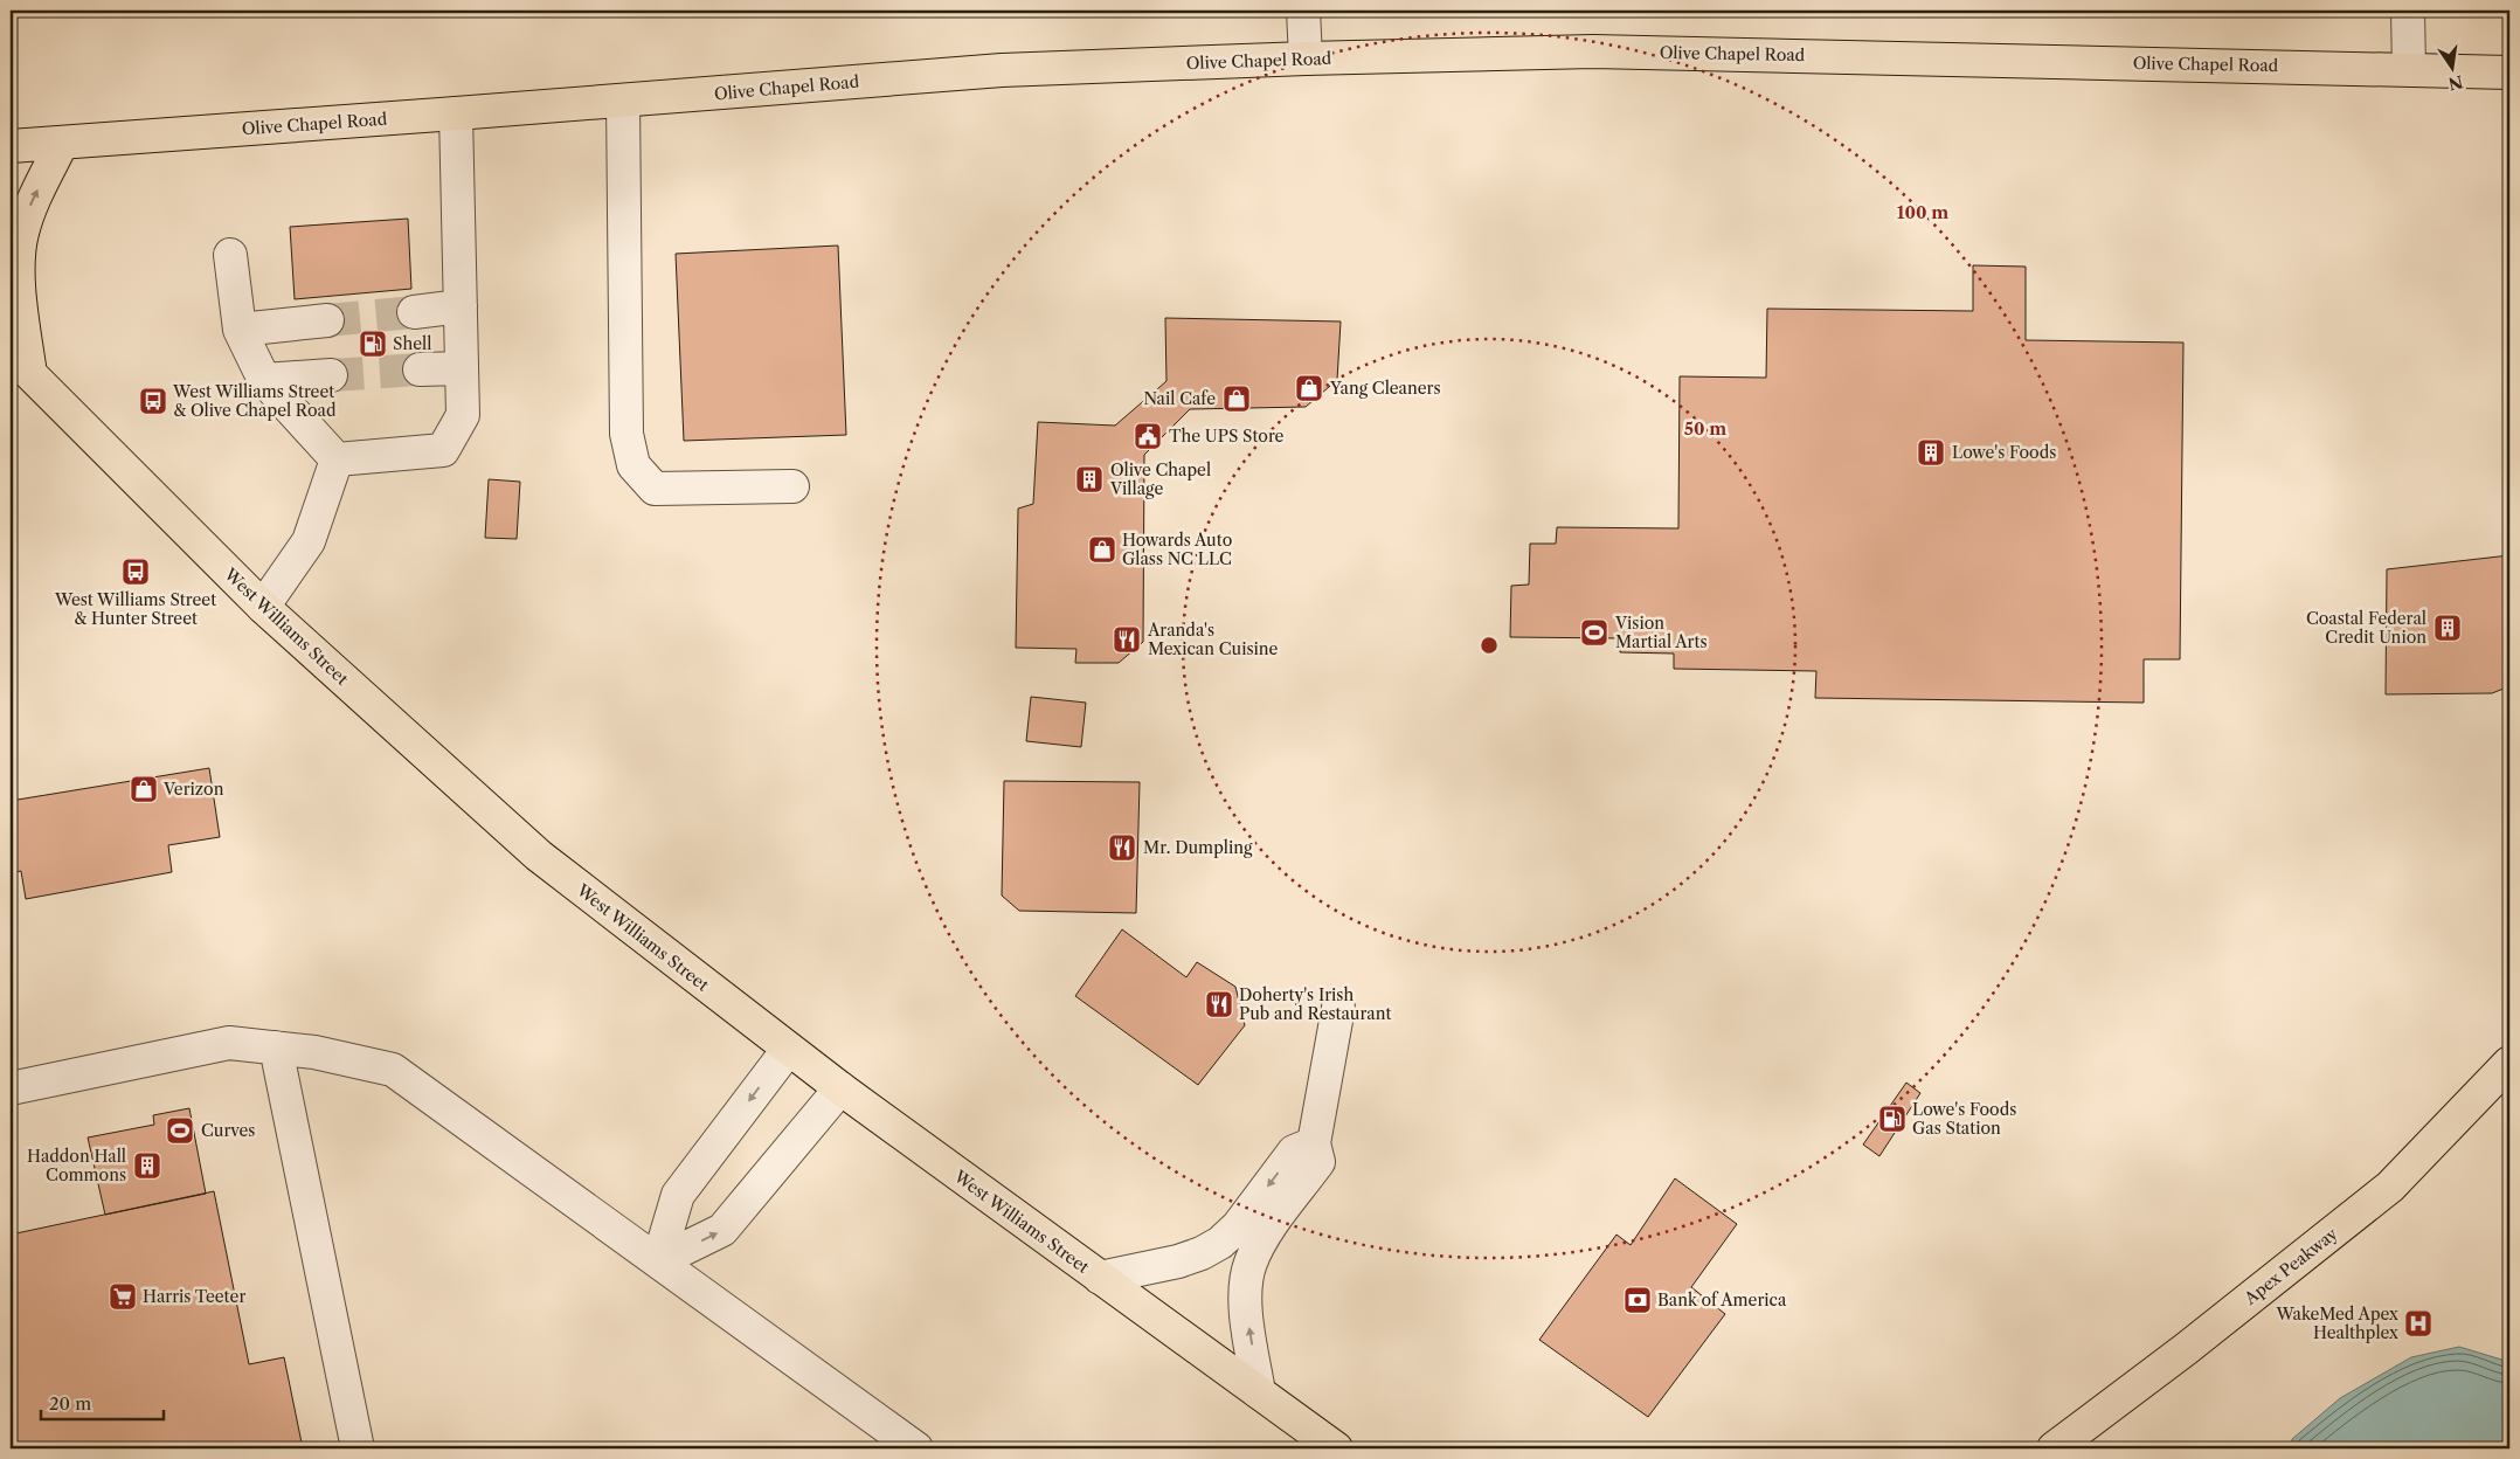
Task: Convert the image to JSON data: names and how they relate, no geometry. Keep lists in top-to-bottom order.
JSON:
{
  "streets": {
    "main road": ["Olive Chapel Road", "West Williams Street", "Apex Peakway"]
  },
  "places": {
    "fuel station": ["Shell", "Lowe's Foods Gas Station"],
    "shop": [
      "Yang Cleaners",
      "Nail Cafe",
      "Howards Auto Glass NC LLC",
      "Verizon"
    ],
    "bus stop": ["West Williams Street & Olive Chapel Road", "West Williams Street & Hunter Street"],
    "public building": ["The UPS Store"],
    "building": [
      "Lowe's Foods",
      "Olive Chapel Village",
      "Coastal Federal Credit Union",
      "Haddon Hall Commons"
    ],
    "sports": ["Vision Martial Arts", "Curves"],
    "restaurant": ["Aranda's Mexican Cuisine", "Mr. Dumpling", "Doherty's Irish Pub and Restaurant"],
    "supermarket": ["Harris Teeter"],
    "bank": ["Bank of America"],
    "hospital": ["WakeMed Apex Healthplex"]
  },
  "scale_bar": "20 m",
  "north": "bottom",
  "rings": ["100 m", "50 m"]
}
